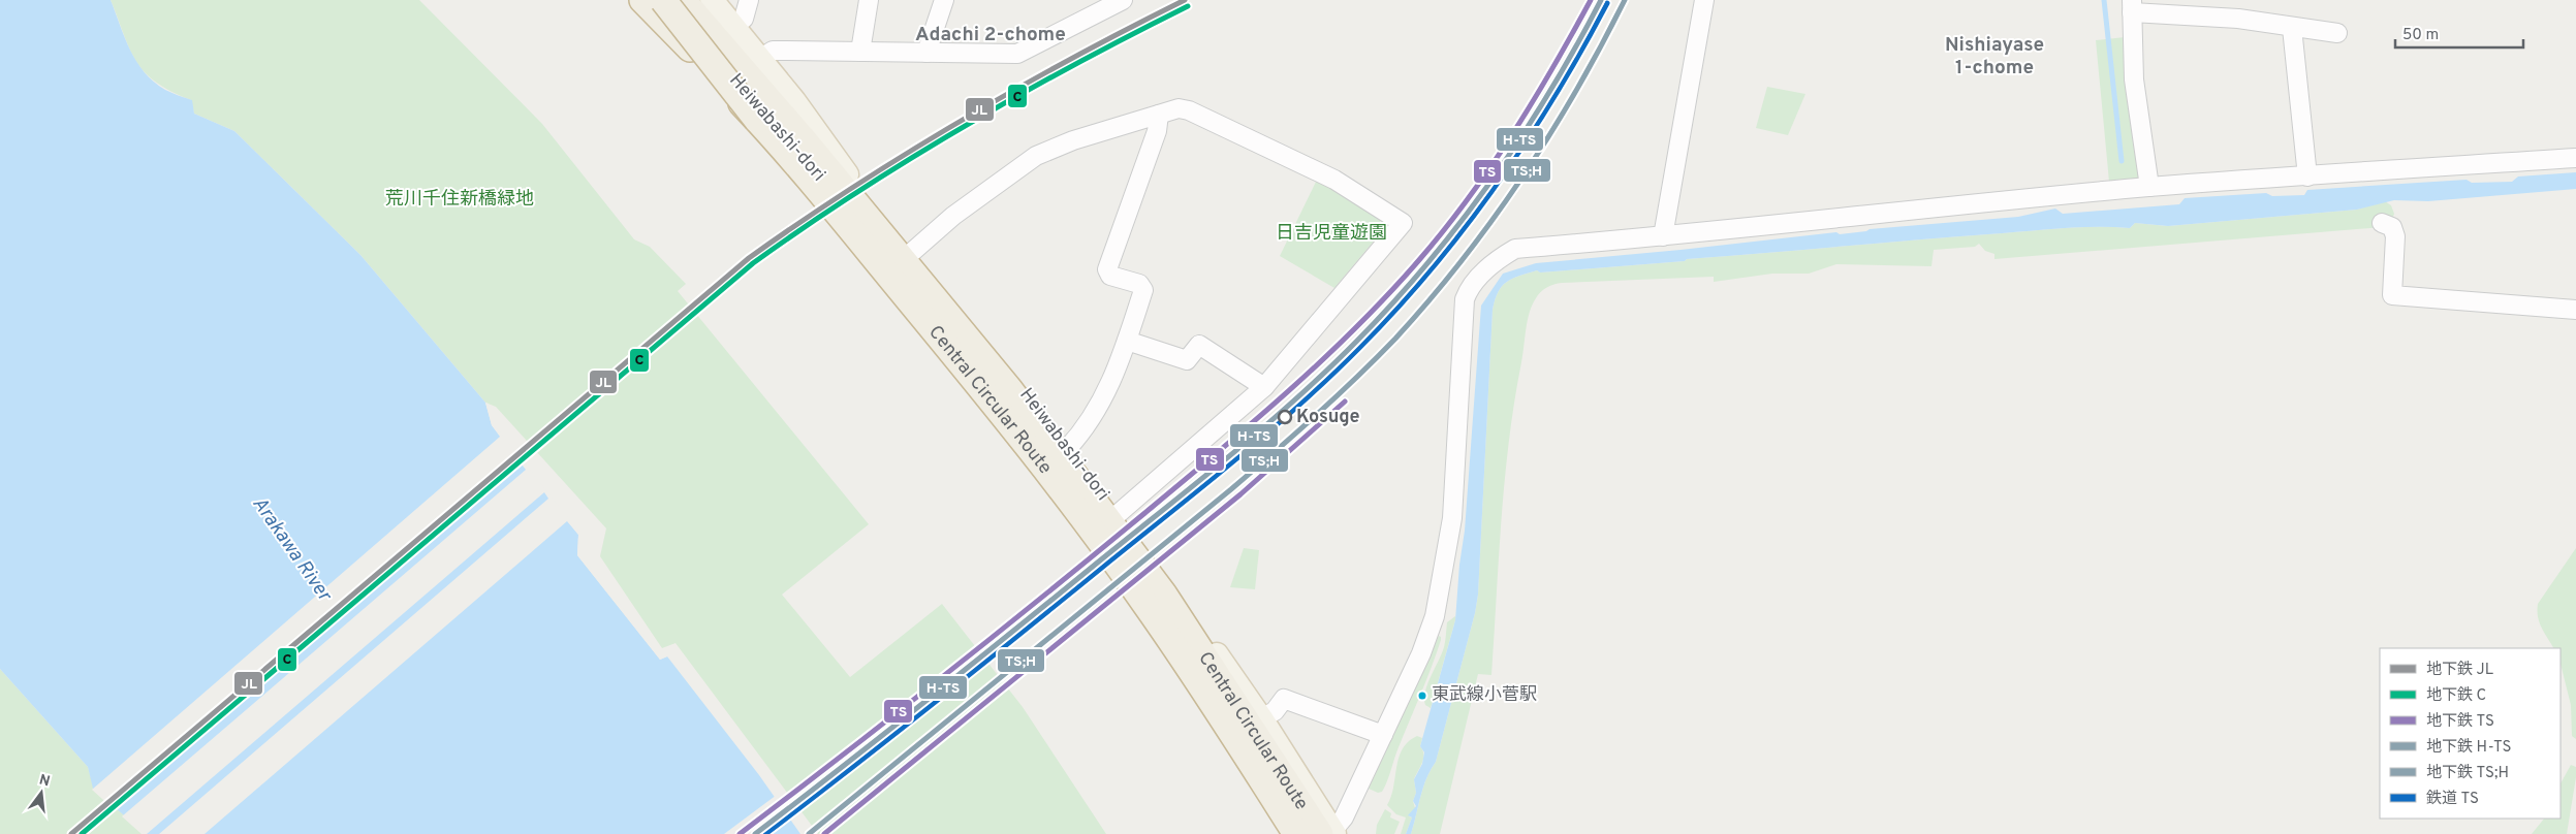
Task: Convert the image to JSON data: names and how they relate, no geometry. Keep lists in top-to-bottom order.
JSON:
{
  "streets": {
    "highway": ["Central Circular Route"],
    "main road": ["Heiwabashi-dori"]
  },
  "crossings": [
    ["Heiwabashi-dori", "Central Circular Route"]
  ],
  "districts": ["Adachi 2-chome", "Nishiayase 1-chome"],
  "water": ["Arakawa River"],
  "parks": ["荒川千住新橋緑地", "日吉児童遊園"],
  "places": ["Kosuge", "東武線小菅駅"],
  "lines": [
    "metro line JL",
    "metro line TS",
    "metro line H-TS",
    "metro line TS;H",
    "rail line TS",
    "metro line C"
  ],
  "legend": [
    "地下鉄 JL",
    "地下鉄 C",
    "地下鉄 TS",
    "地下鉄 H-TS",
    "地下鉄 TS;H",
    "鉄道 TS"
  ],
  "scale_bar": "50 m",
  "north": "top"
}
